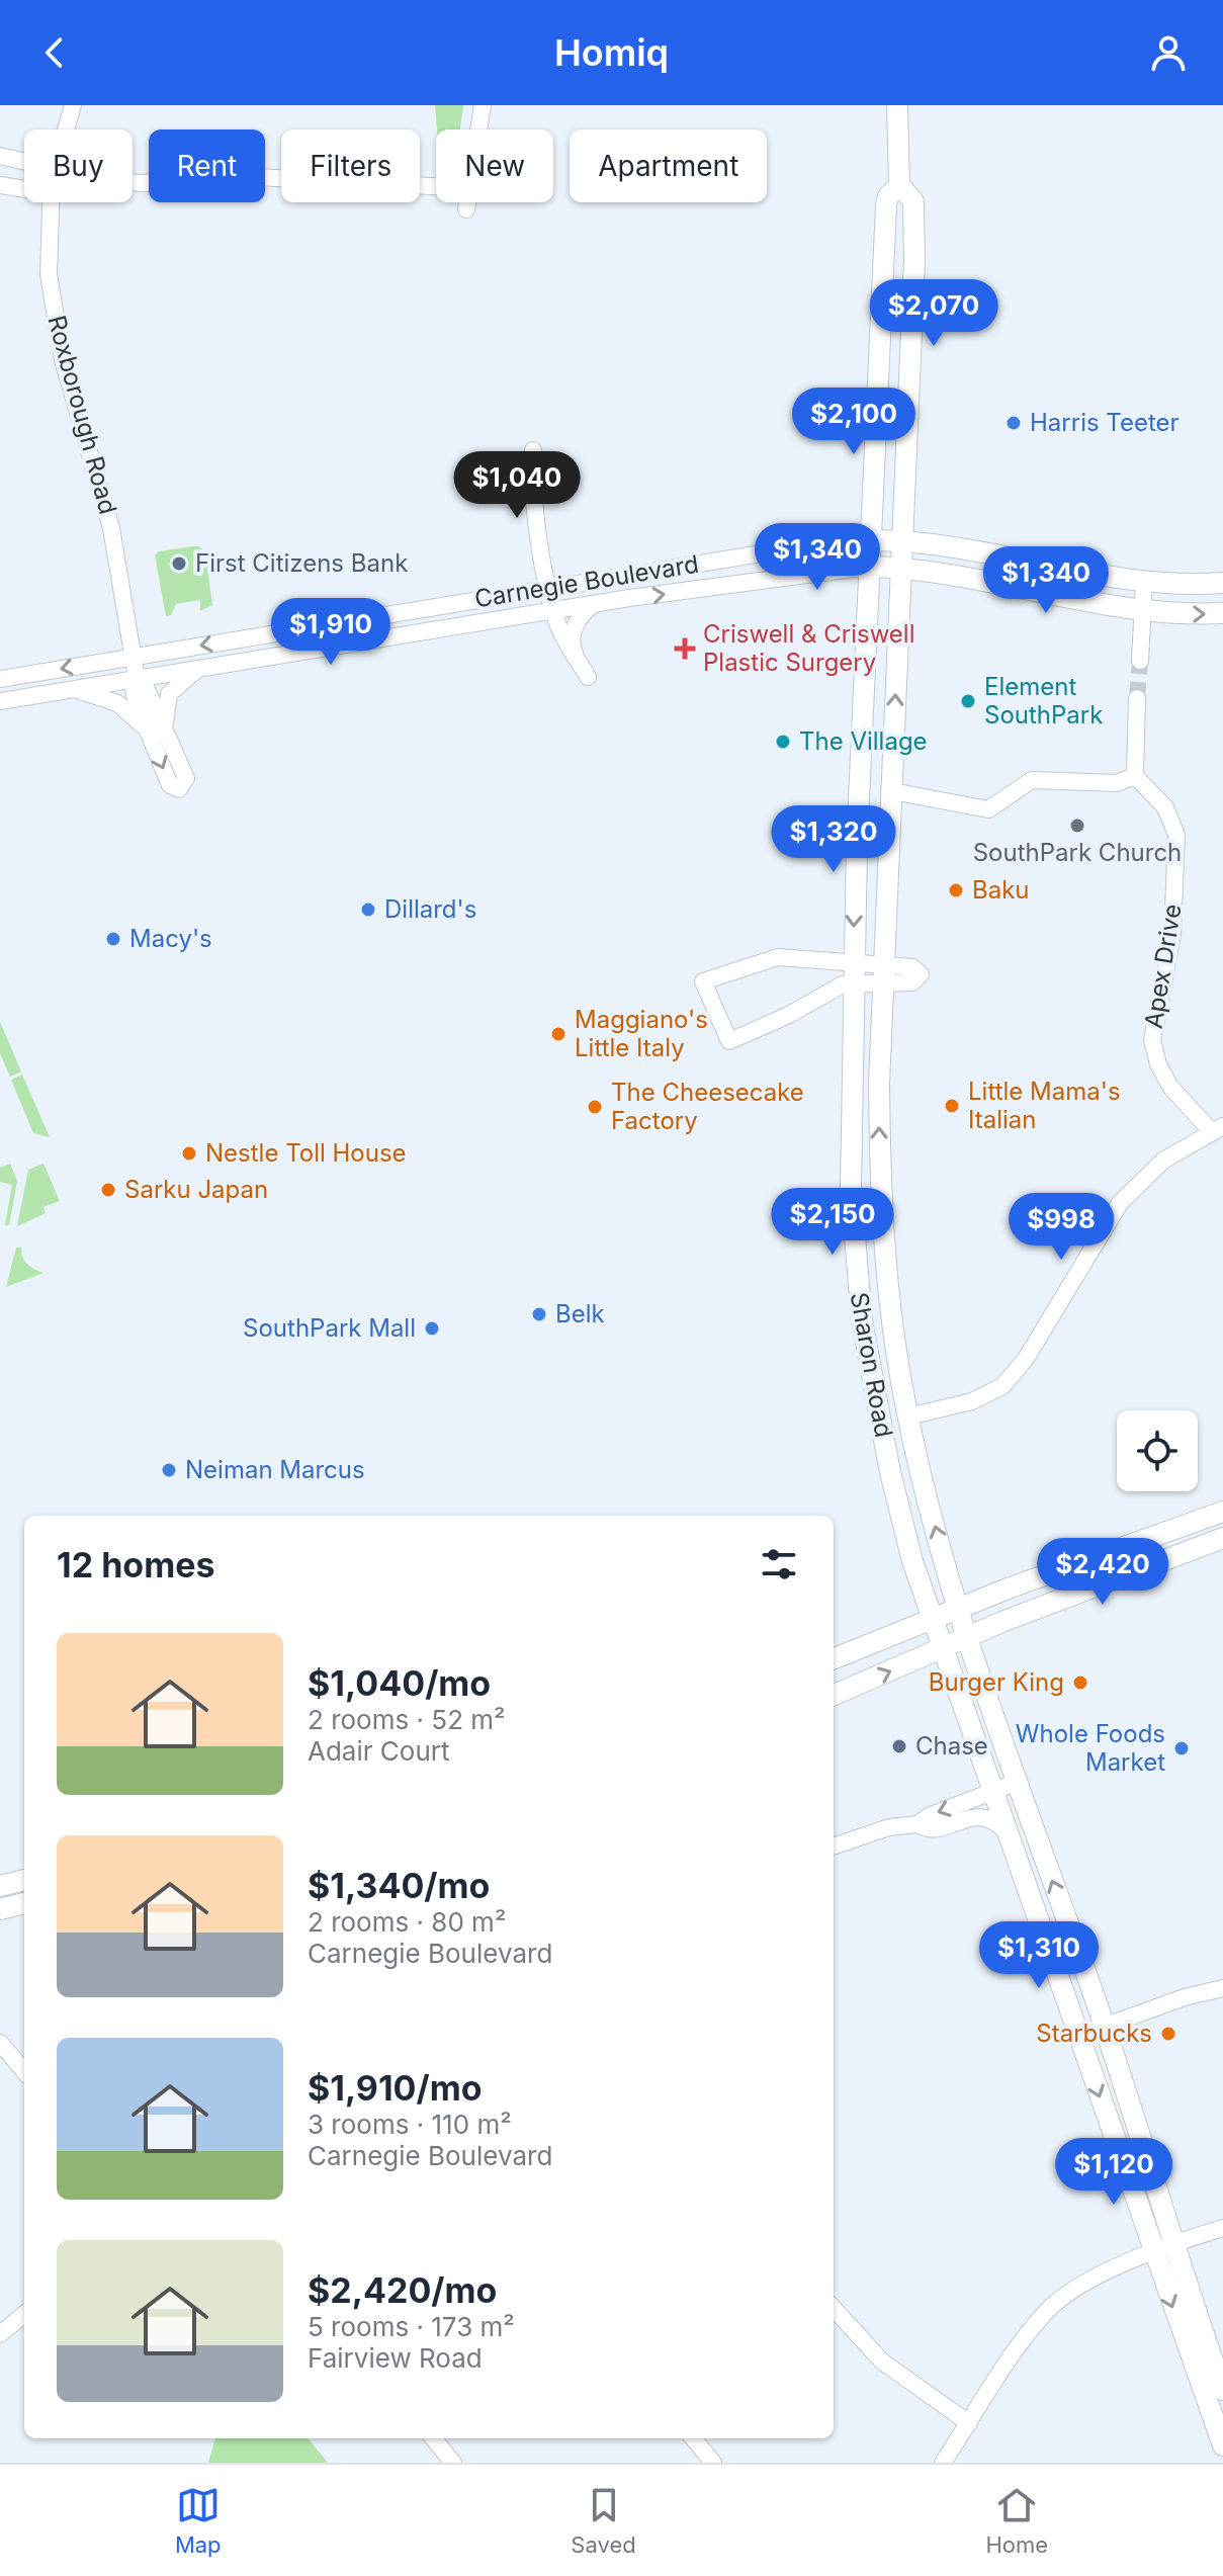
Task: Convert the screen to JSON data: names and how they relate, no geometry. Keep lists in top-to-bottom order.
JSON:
{
  "streets": {
    "main road": ["Carnegie Boulevard", "Sharon Road"],
    "street": ["Roxborough Road", "Apex Drive"]
  },
  "crossings": [
    ["Roxborough Road", "Carnegie Boulevard"],
    ["Carnegie Boulevard", "Sharon Road"]
  ],
  "places": {
    "other": [
      "Harris Teeter",
      "First Citizens Bank",
      "Element SouthPark",
      "The Village",
      "SouthPark Church",
      "Baku",
      "Dillard's",
      "Macy's",
      "Maggiano's Little Italy",
      "Little Mama's Italian",
      "The Cheesecake Factory",
      "Nestle Toll House",
      "Sarku Japan",
      "Belk",
      "SouthPark Mall",
      "Neiman Marcus",
      "Burger King",
      "Chase",
      "Whole Foods Market",
      "Starbucks"
    ],
    "health": ["Criswell & Criswell Plastic Surgery"]
  },
  "page": {
    "header": "Homiq",
    "chip": [
      "Buy",
      "Rent",
      "Filters",
      "New",
      "Apartment"
    ],
    "price": [
      "$2,070",
      "$2,100",
      "$1,040",
      "$1,340",
      "$1,340",
      "$1,910",
      "$1,320",
      "$2,150",
      "$998",
      "$2,420",
      "$1,310",
      "$1,120"
    ],
    "heading": "12 homes",
    "list": [
      {
        "name": "$1,040/mo",
        "note": "2 rooms · 52 m² · Adair Court"
      },
      {
        "name": "$1,340/mo",
        "note": "2 rooms · 80 m² · Carnegie Boulevard"
      },
      {
        "name": "$1,910/mo",
        "note": "3 rooms · 110 m² · Carnegie Boulevard"
      },
      {
        "name": "$2,420/mo",
        "note": "5 rooms · 173 m² · Fairview Road"
      }
    ],
    "tabs": ["Map", "Saved", "Home"]
  }
}
